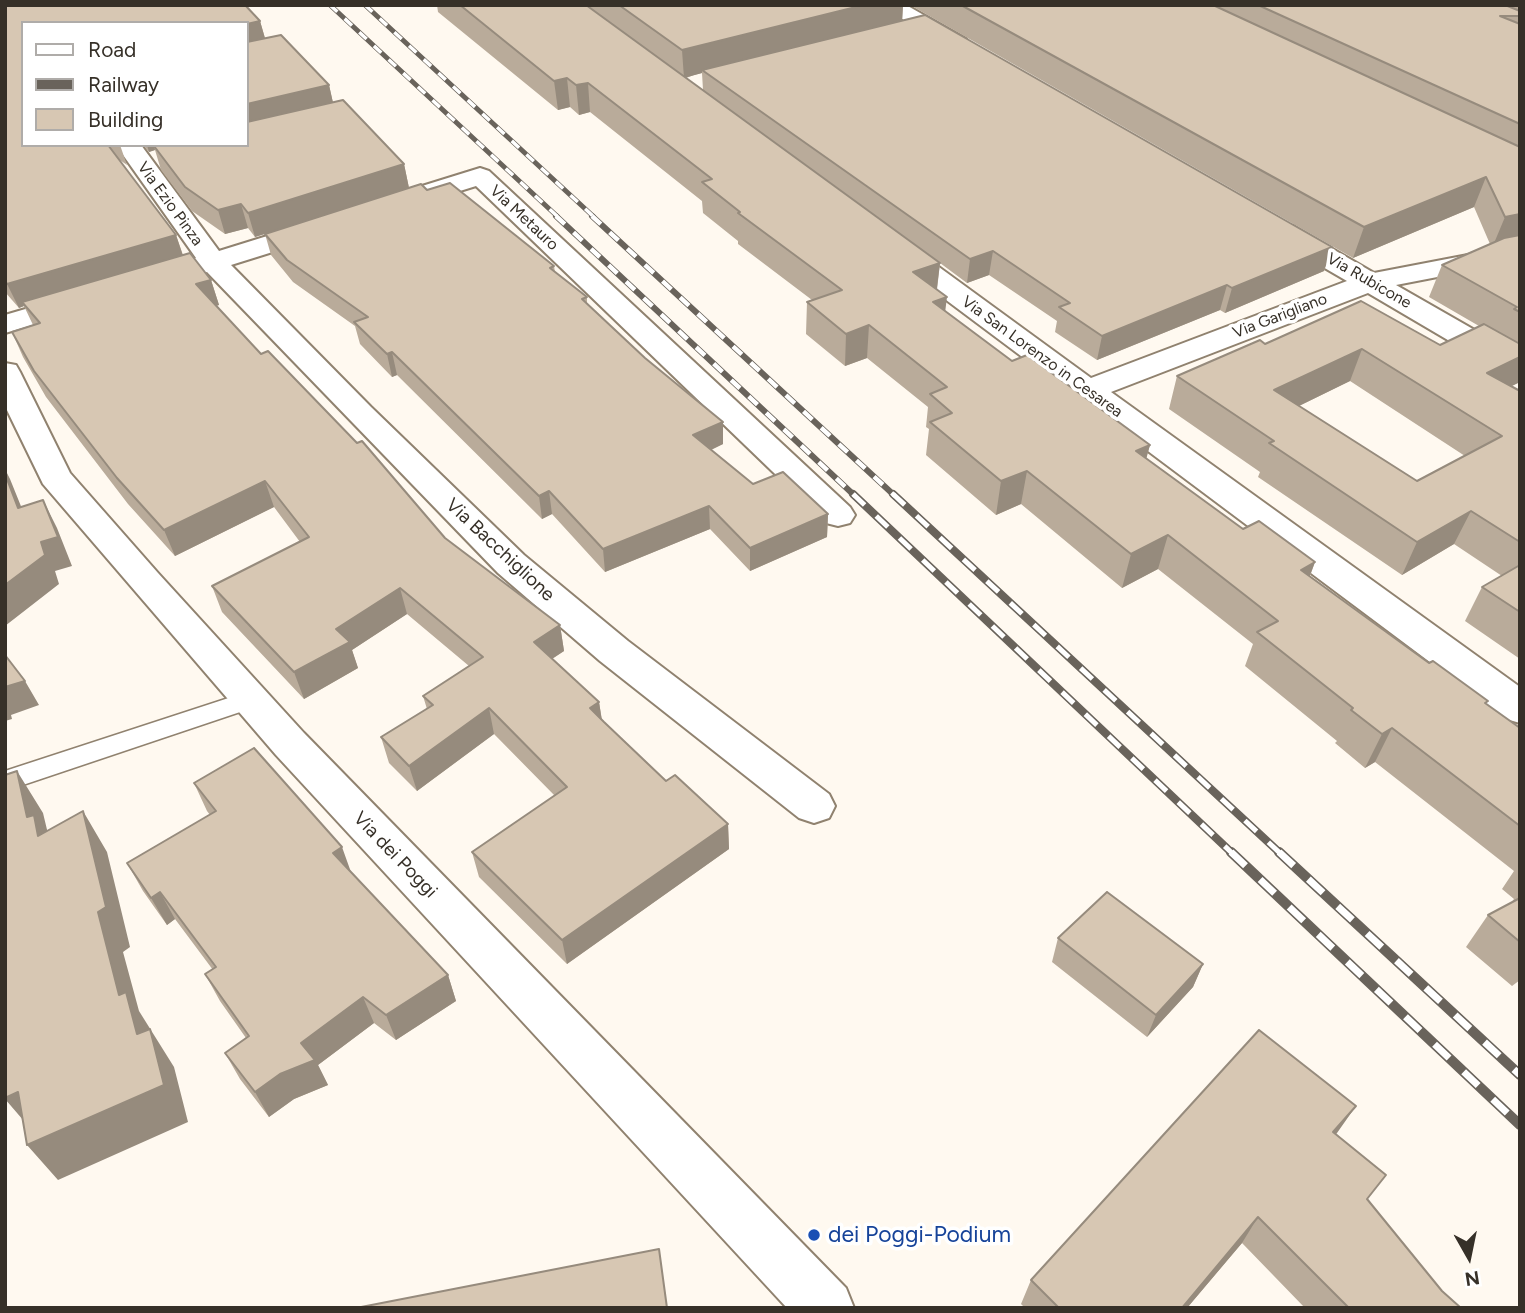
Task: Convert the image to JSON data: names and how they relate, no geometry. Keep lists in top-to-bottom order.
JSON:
{
  "streets": {
    "street": [
      "Via Ezio Pinza",
      "Via Metauro",
      "Via Rubicone",
      "Via Garigliano",
      "Via San Lorenzo in Cesarea",
      "Via Bacchiglione",
      "Via dei Poggi"
    ]
  },
  "crossings": [
    ["Via Ezio Pinza", "Via Bacchiglione"],
    ["Via Rubicone", "Via Garigliano"],
    ["Via Garigliano", "Via San Lorenzo in Cesarea"]
  ],
  "places": ["dei Poggi-Podium"],
  "legend": ["Road", "Railway", "Building"],
  "north": "bottom"
}
